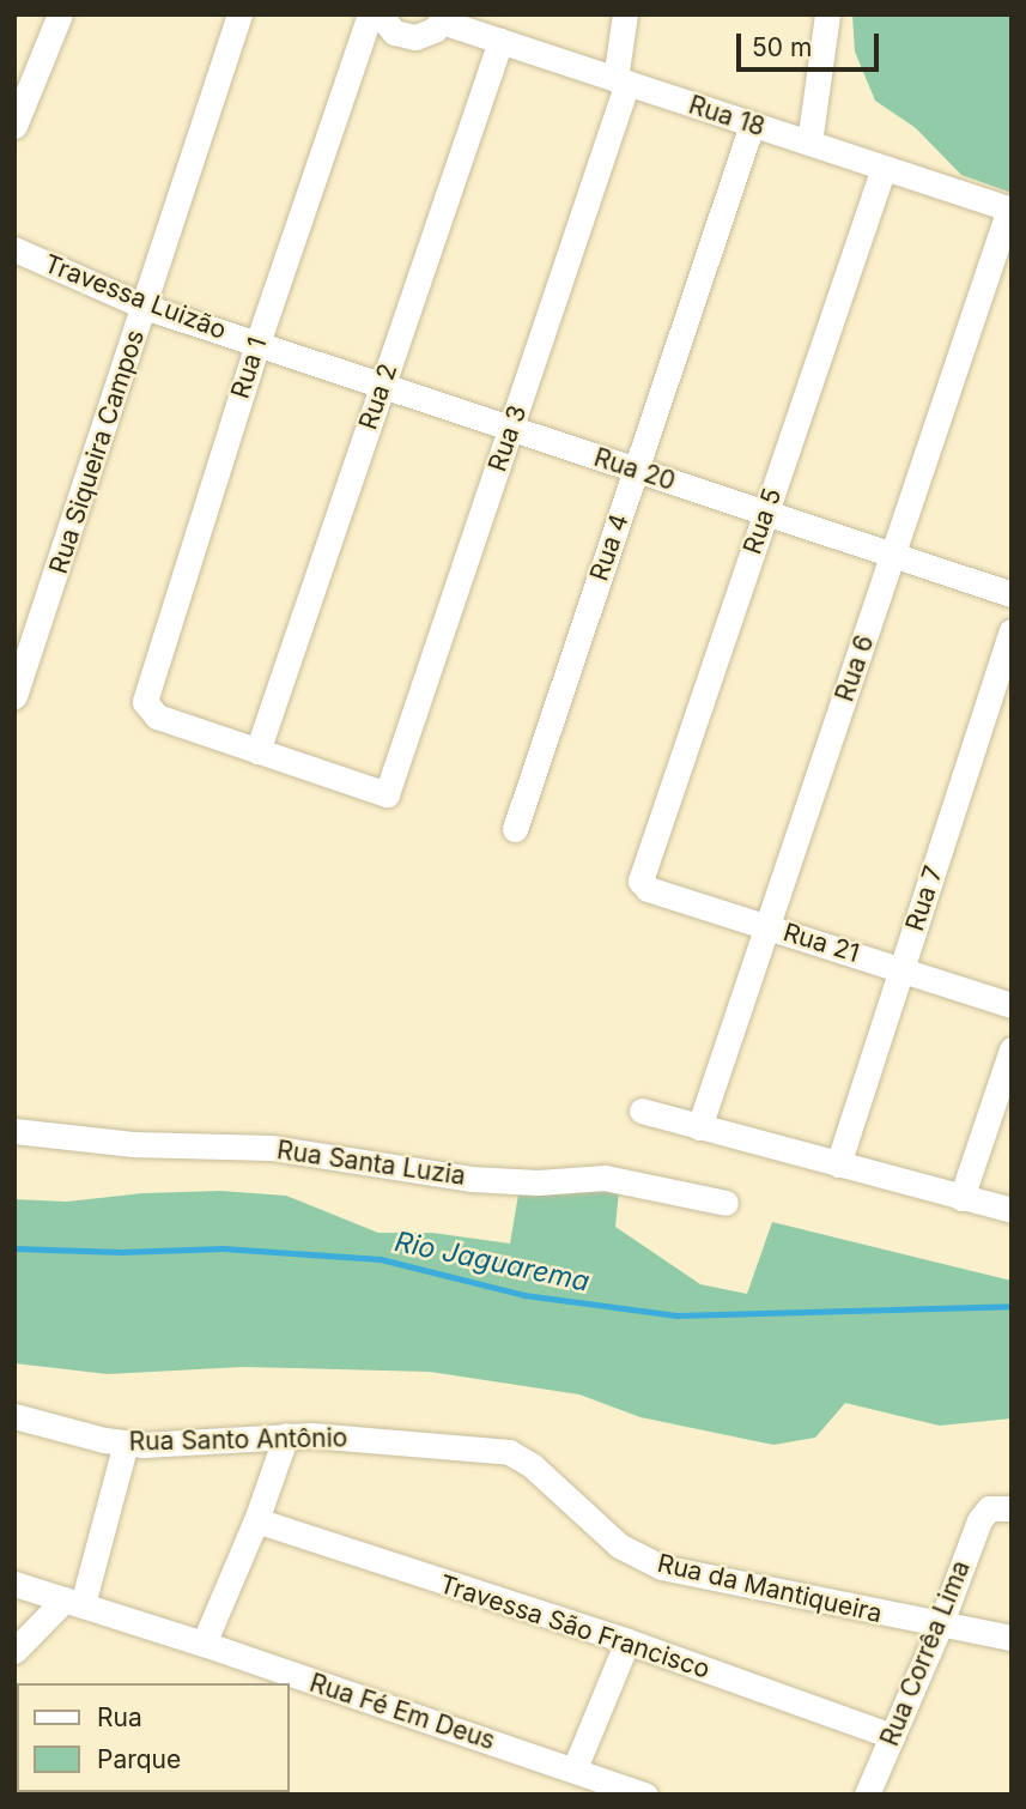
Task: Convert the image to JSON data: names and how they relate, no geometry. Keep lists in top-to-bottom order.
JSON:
{
  "streets": {
    "street": [
      "Rua 18",
      "Travessa Luizão",
      "Rua 1",
      "Rua 2",
      "Rua 3",
      "Rua Siqueira Campos",
      "Rua 20",
      "Rua 5",
      "Rua 4",
      "Rua 6",
      "Rua 7",
      "Rua 21",
      "Rua Santa Luzia",
      "Rua Santo Antônio",
      "Rua da Mantiqueira",
      "Travessa São Francisco",
      "Rua Corrêa Lima",
      "Rua Fé Em Deus"
    ]
  },
  "crossings": [
    ["Rua 18", "Rua 2"],
    ["Rua 18", "Rua 3"],
    ["Rua 18", "Rua 5"],
    ["Rua 18", "Rua 4"],
    ["Rua 18", "Rua 6"],
    ["Travessa Luizão", "Rua 1"],
    ["Travessa Luizão", "Rua Siqueira Campos"],
    ["Travessa Luizão", "Rua 20"],
    ["Rua 1", "Rua 2"],
    ["Rua 1", "Rua 3"],
    ["Rua 1", "Rua 20"],
    ["Rua 2", "Rua 3"],
    ["Rua 2", "Rua 20"],
    ["Rua 3", "Rua 20"],
    ["Rua 20", "Rua 5"],
    ["Rua 20", "Rua 4"],
    ["Rua 20", "Rua 6"],
    ["Rua 5", "Rua 21"],
    ["Rua 6", "Rua 21"],
    ["Rua 7", "Rua 21"],
    ["Rua Santo Antônio", "Rua da Mantiqueira"],
    ["Rua da Mantiqueira", "Rua Corrêa Lima"],
    ["Travessa São Francisco", "Rua Corrêa Lima"]
  ],
  "water": ["Rio Jaguarema"],
  "legend": ["Rua", "Parque"],
  "scale_bar": "50 m"
}
